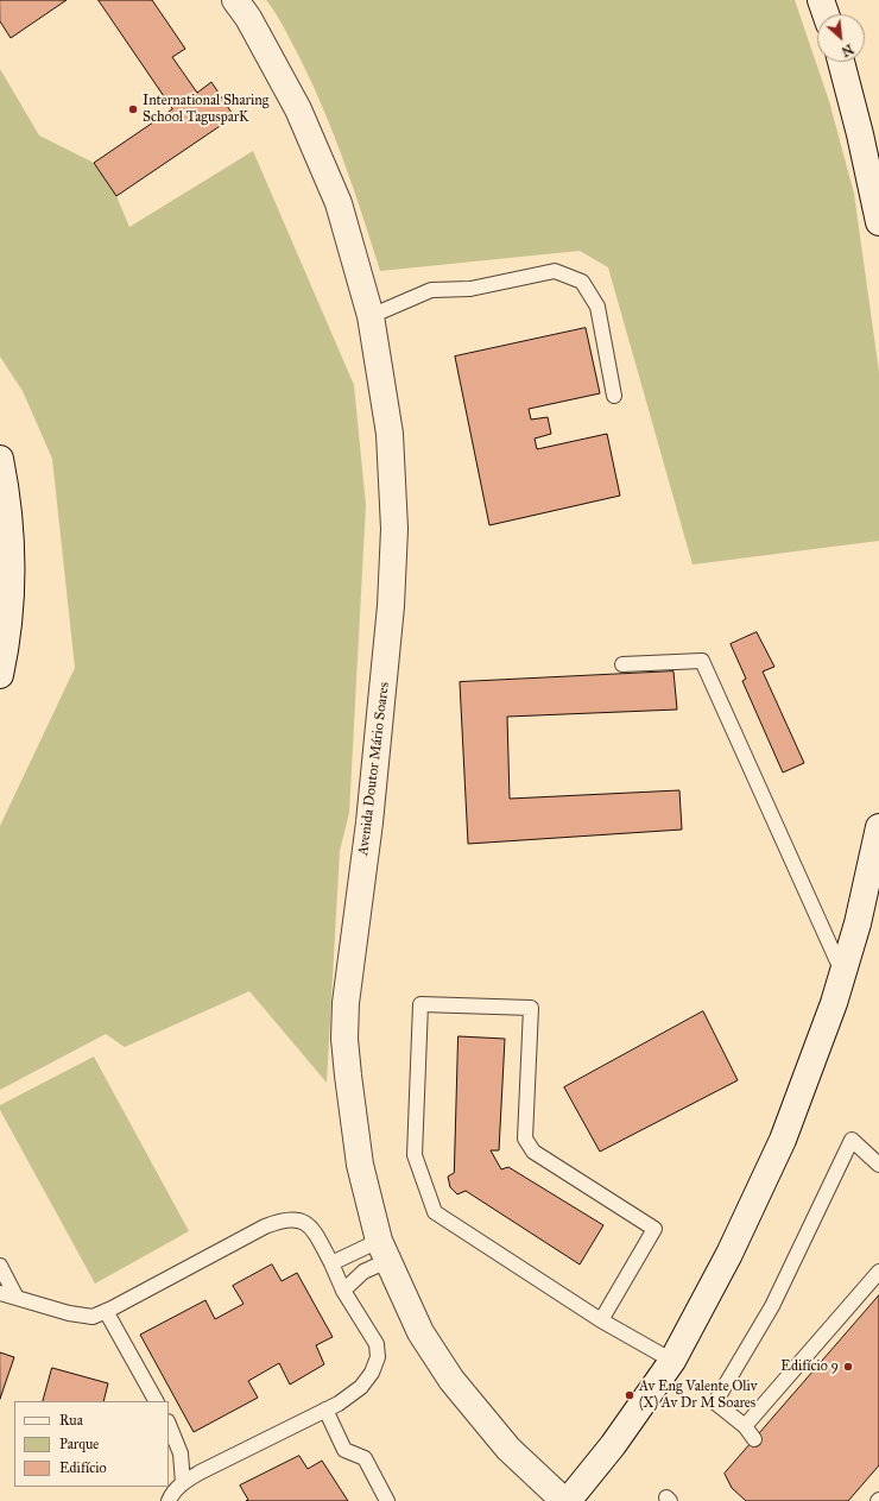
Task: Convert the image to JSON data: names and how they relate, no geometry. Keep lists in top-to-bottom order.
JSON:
{
  "streets": {
    "street": ["Avenida Doutor Mário Soares"]
  },
  "places": ["International Sharing School TagusparK", "Edifício 9", "Av Eng Valente Oliv (X) Av Dr M Soares"],
  "legend": ["Rua", "Parque", "Edifício"],
  "north": "bottom right"
}
